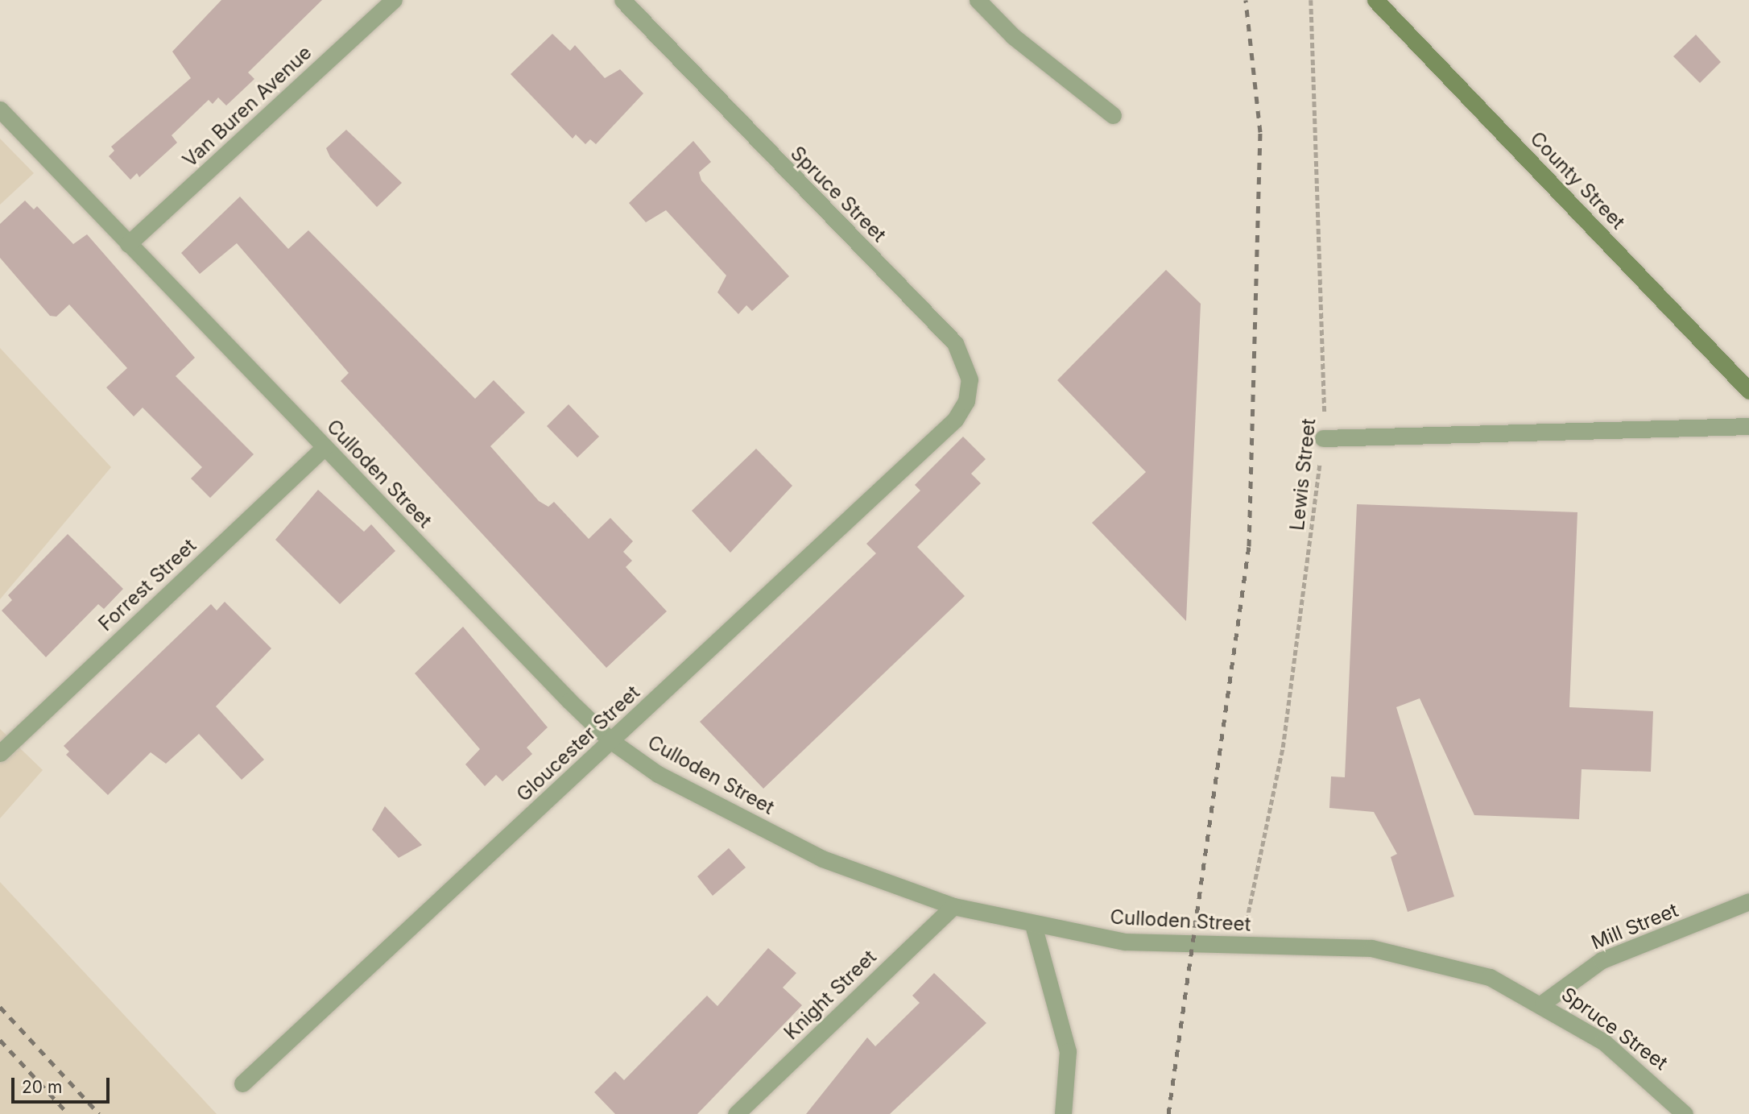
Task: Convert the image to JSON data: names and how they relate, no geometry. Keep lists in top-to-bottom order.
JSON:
{
  "streets": {
    "street": [
      "Van Buren Avenue",
      "County Street",
      "Spruce Street",
      "Culloden Street",
      "Forrest Street",
      "Gloucester Street",
      "Mill Street",
      "Knight Street"
    ],
    "path": ["Lewis Street"]
  },
  "crossings": [
    ["Van Buren Avenue", "Culloden Street"],
    ["Spruce Street", "Culloden Street"],
    ["Spruce Street", "Gloucester Street"],
    ["Spruce Street", "Mill Street"],
    ["Culloden Street", "Lewis Street"],
    ["Culloden Street", "Forrest Street"],
    ["Culloden Street", "Gloucester Street"],
    ["Culloden Street", "Mill Street"],
    ["Culloden Street", "Knight Street"]
  ],
  "scale_bar": "20 m"
}
